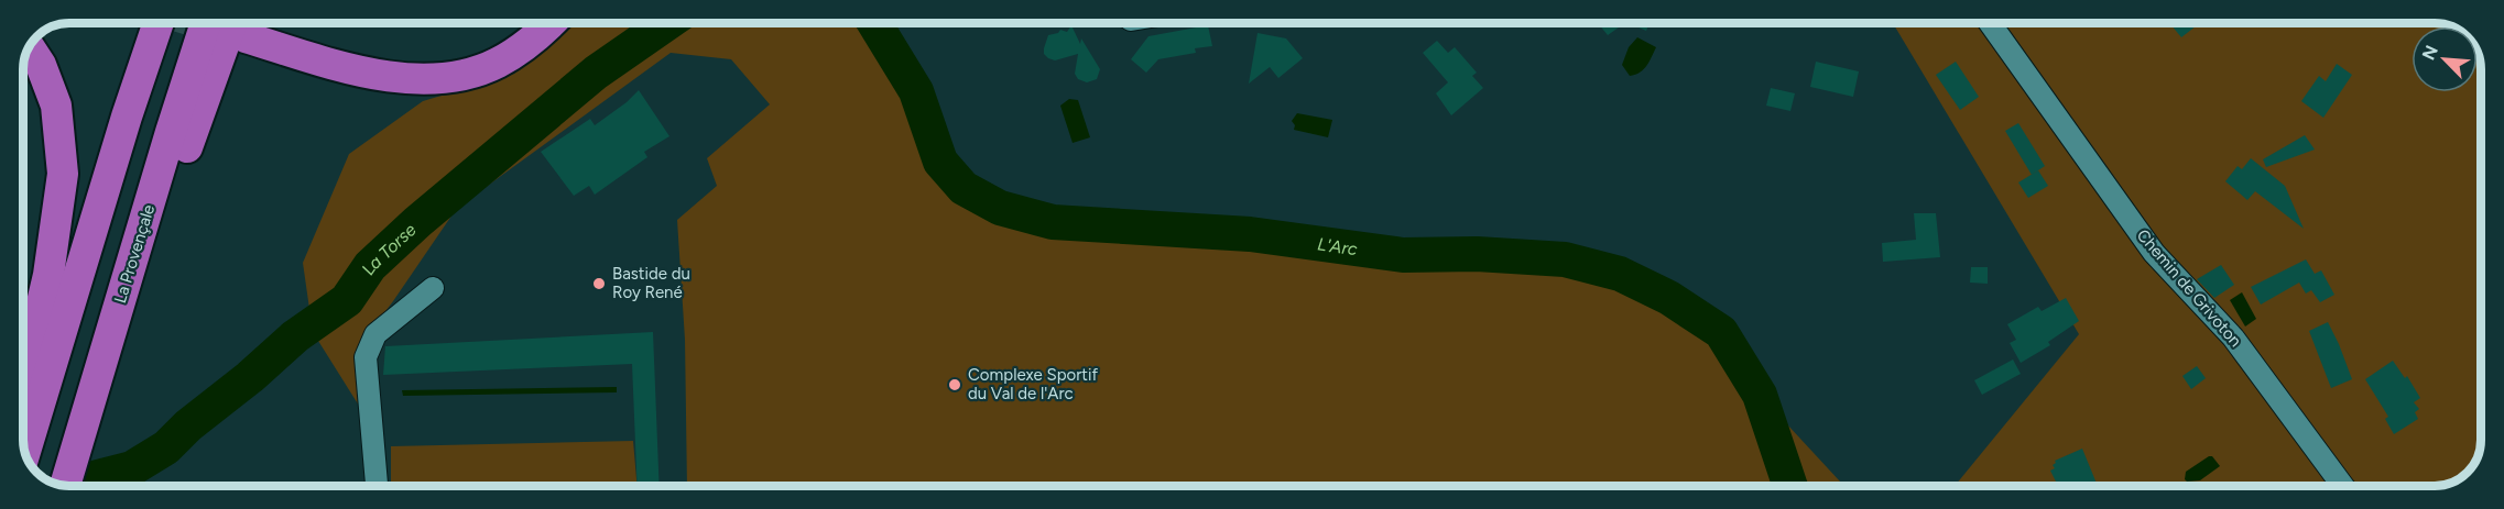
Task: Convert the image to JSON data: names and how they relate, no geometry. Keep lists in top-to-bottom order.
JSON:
{
  "streets": {
    "highway": ["La Provençale"],
    "street": ["Chemin de Grivoton"]
  },
  "water": ["L'Arc", "La Torse"],
  "places": ["Bastide du Roy René", "Complexe Sportif du Val de l'Arc"],
  "north": "top left"
}
